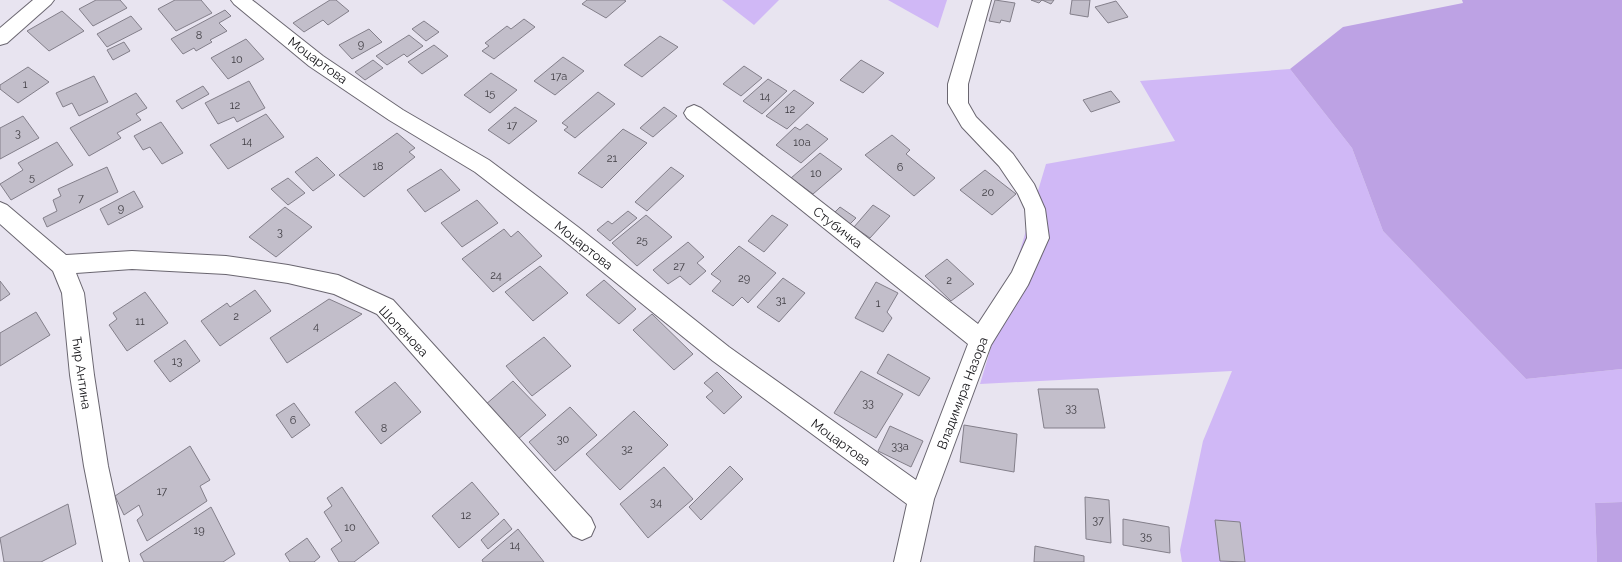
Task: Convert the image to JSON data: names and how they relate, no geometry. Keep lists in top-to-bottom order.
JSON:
{
  "streets": {
    "street": [
      "Моцартова",
      "Стубичка",
      "Шопенова",
      "Ћир Антина",
      "Владимира Назора"
    ]
  },
  "crossings": [
    ["Моцартова", "Владимира Назора"],
    ["Стубичка", "Владимира Назора"],
    ["Шопенова", "Ћир Антина"]
  ],
  "house_numbers": [
    "8",
    "9",
    "10",
    "17a",
    "1",
    "15",
    "14",
    "12",
    "12",
    "17",
    "3",
    "14",
    "10a",
    "21",
    "18",
    "6",
    "10",
    "5",
    "20",
    "7",
    "9",
    "3",
    "25",
    "27",
    "24",
    "29",
    "2",
    "31",
    "1",
    "2",
    "11",
    "4",
    "13",
    "33",
    "33",
    "6",
    "8",
    "30",
    "33a",
    "32",
    "17",
    "34",
    "12",
    "37",
    "10",
    "19",
    "35",
    "14"
  ]
}
